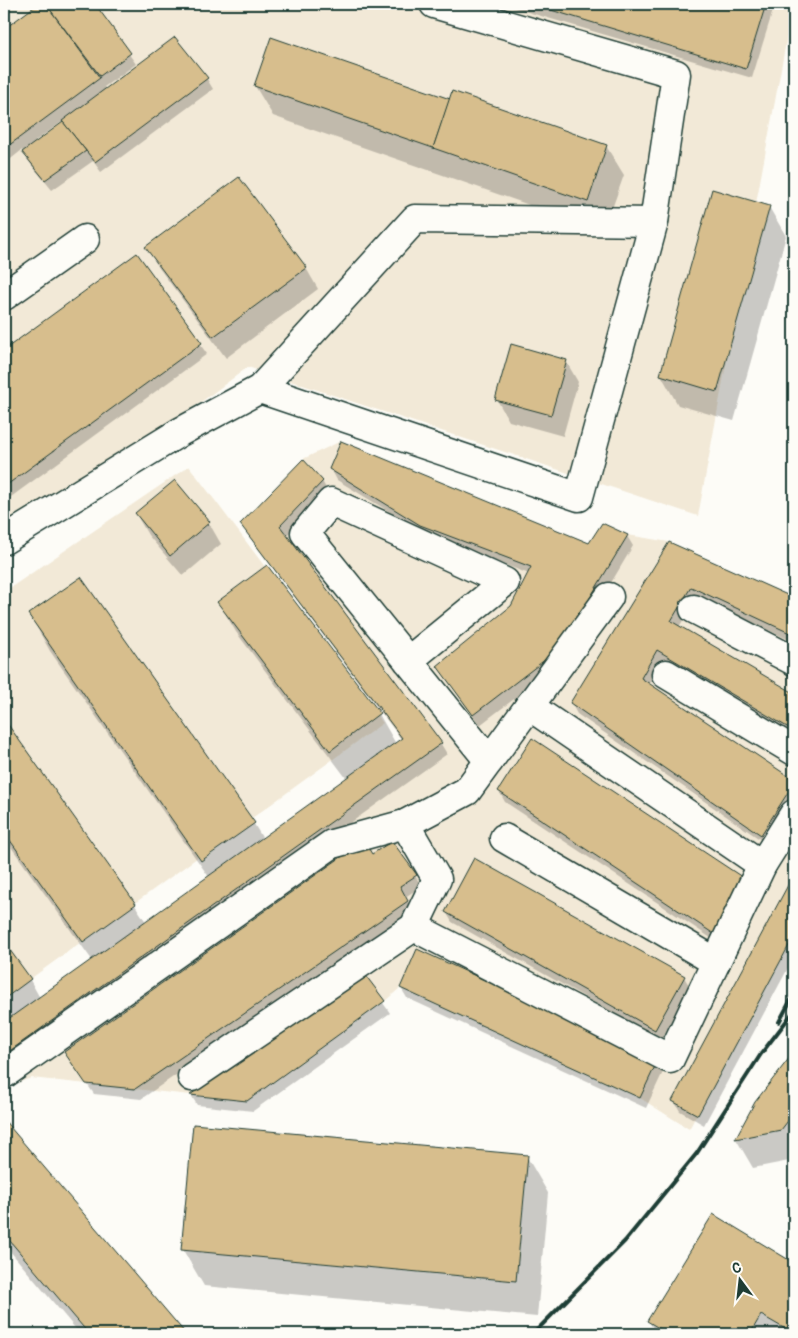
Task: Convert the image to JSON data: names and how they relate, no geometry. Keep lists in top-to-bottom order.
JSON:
{
  "north": "top"
}
